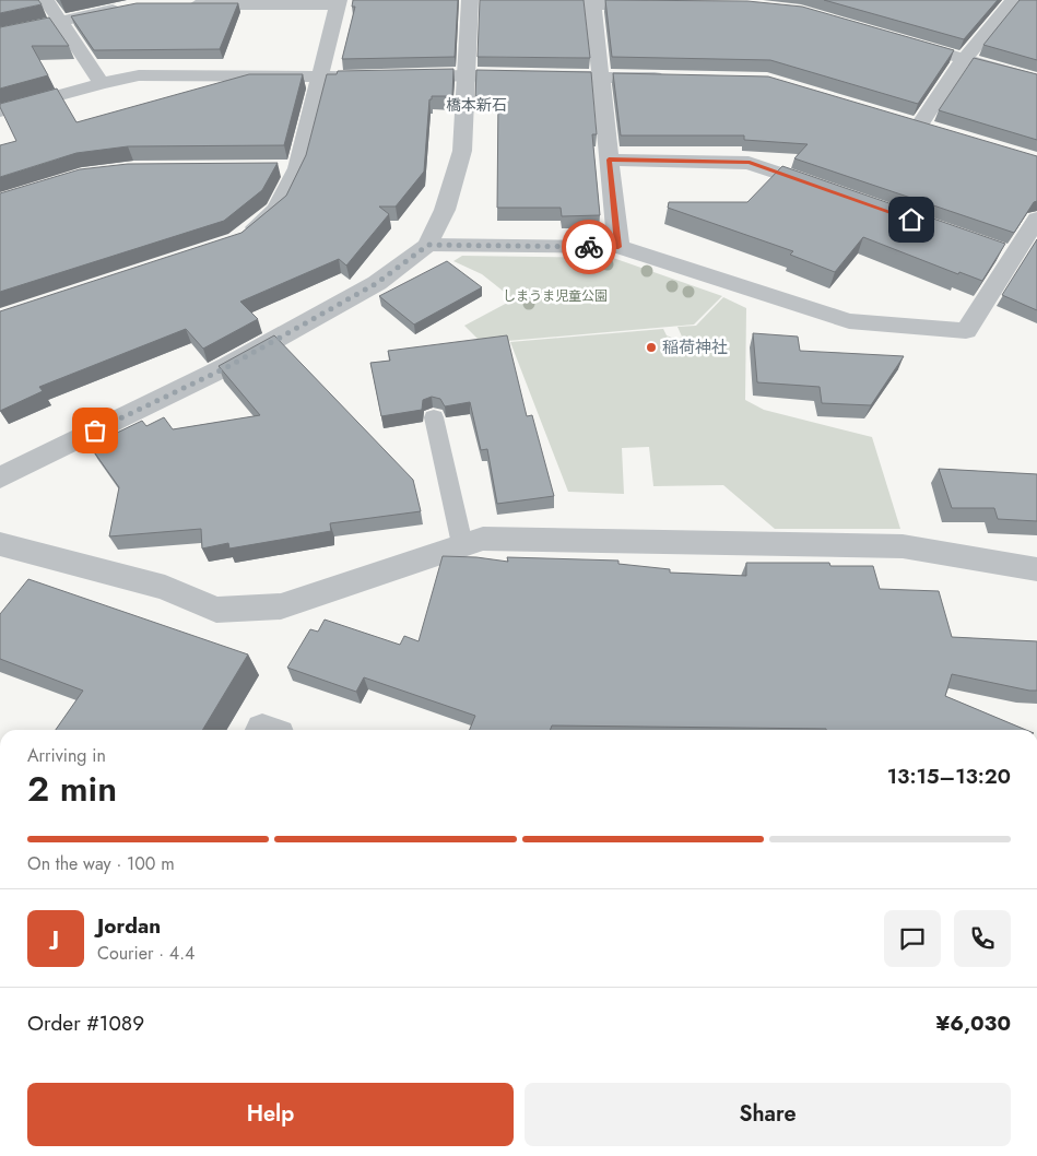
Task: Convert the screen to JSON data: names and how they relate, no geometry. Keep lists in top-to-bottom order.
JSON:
{
  "districts": ["橋本新石"],
  "parks": ["しまうま児童公園"],
  "places": ["稲荷神社"],
  "page": {
    "heading": ["2 min", "Arriving in", "13:15–13:20"],
    "panel": [
      "Jordan",
      "Courier · 4.4",
      "Order #1089",
      "¥6,030"
    ],
    "bar": "On the way · 100 m",
    "round": "J",
    "buttons": ["Help", "Share"]
  }
}
